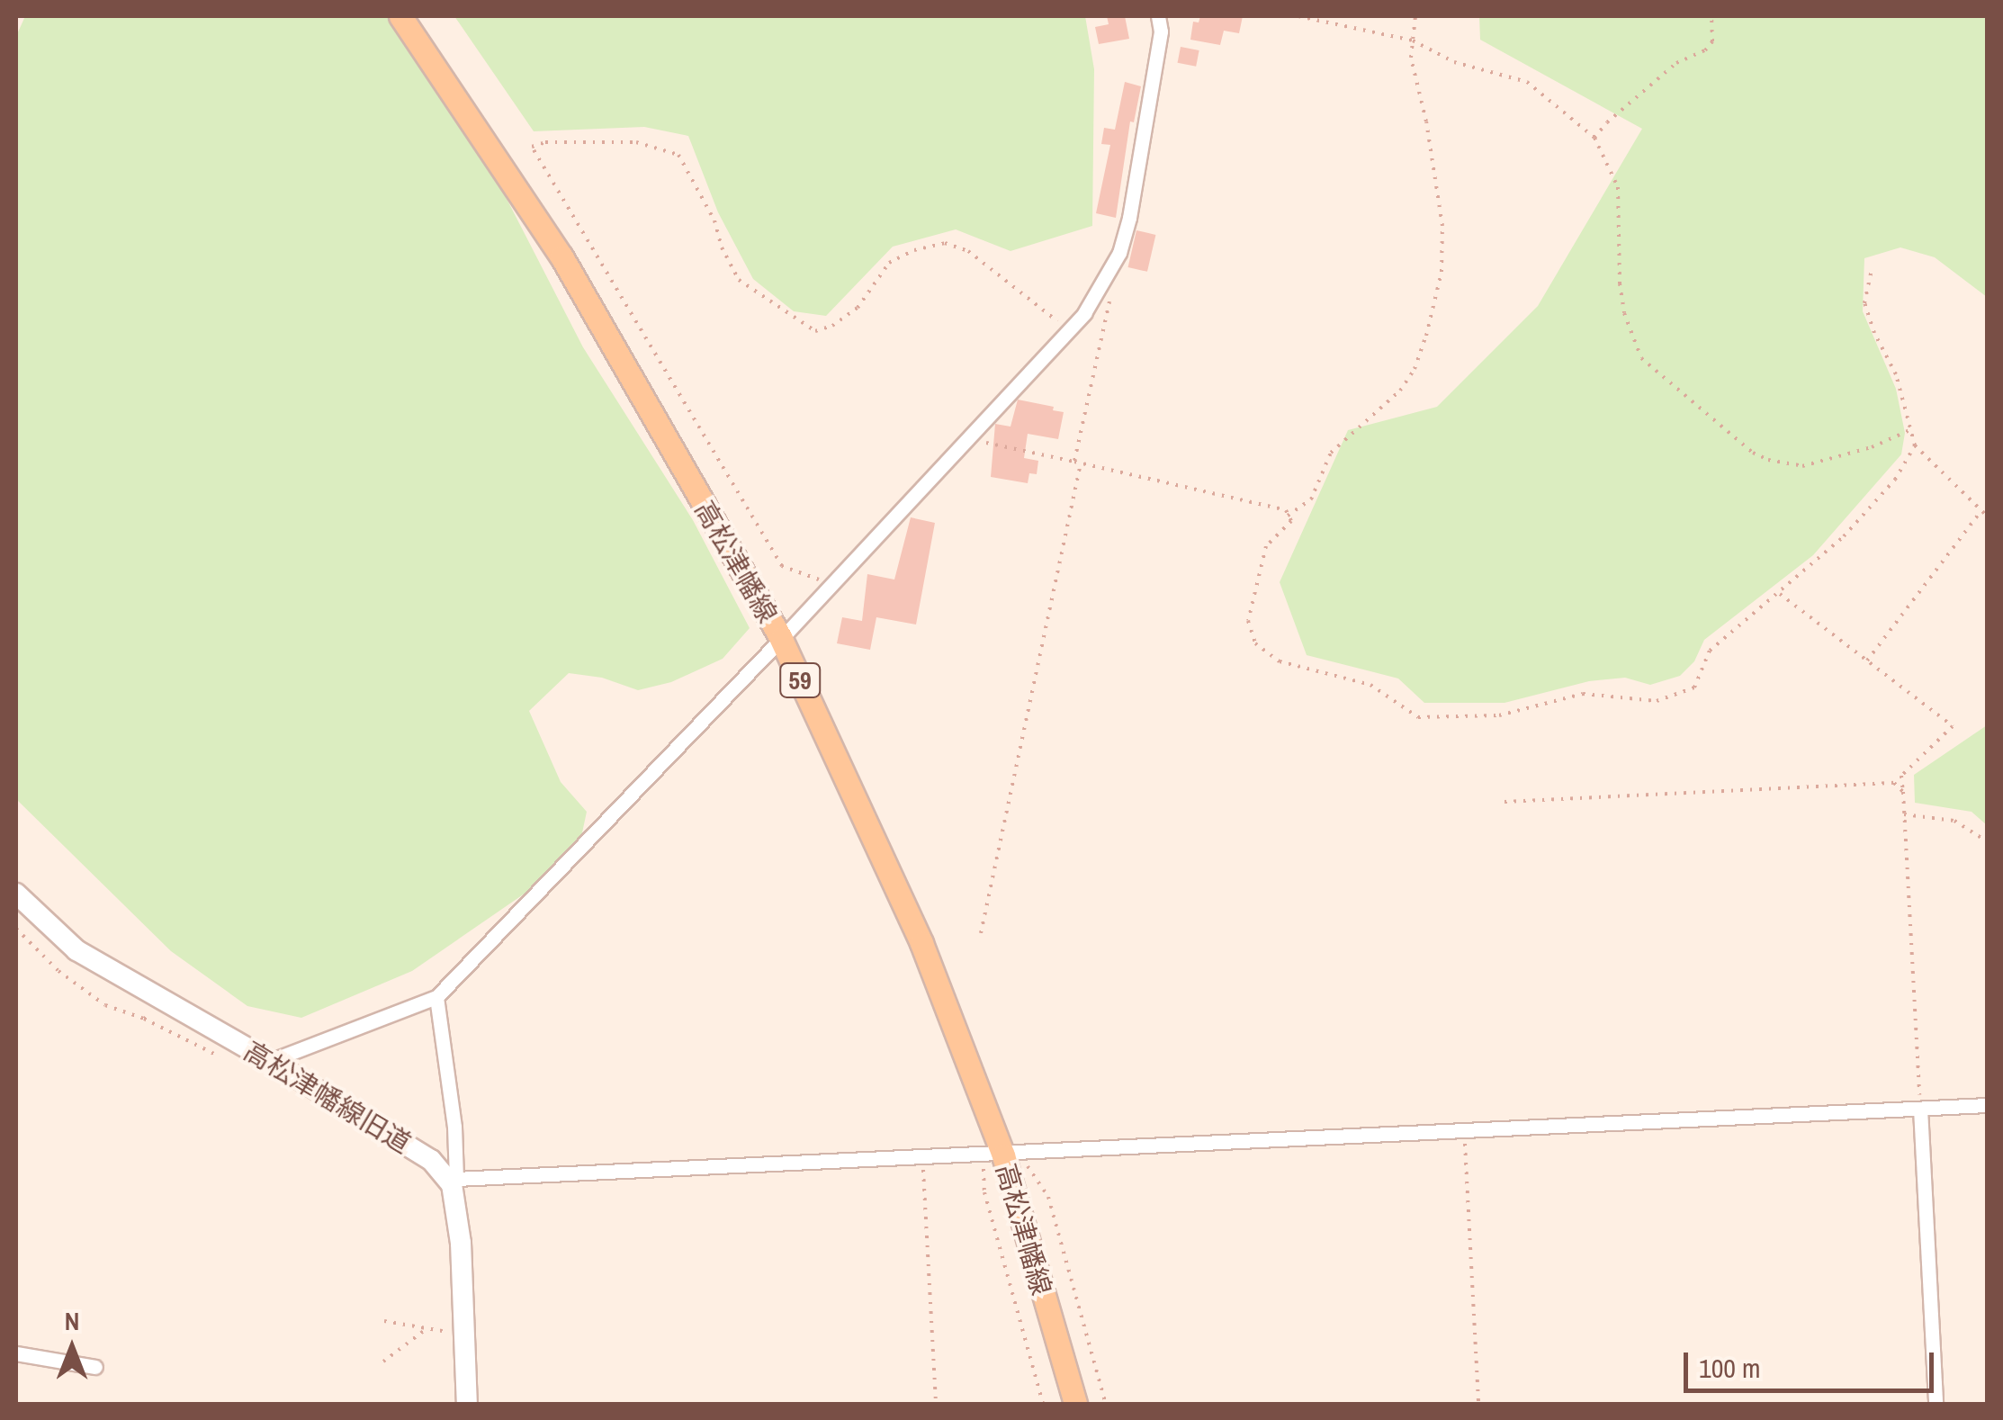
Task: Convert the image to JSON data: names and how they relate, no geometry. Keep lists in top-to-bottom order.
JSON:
{
  "streets": {
    "main road": ["高松津幡線", "59"],
    "street": ["高松津幡線旧道"]
  },
  "scale_bar": "100 m",
  "north": "top"
}
